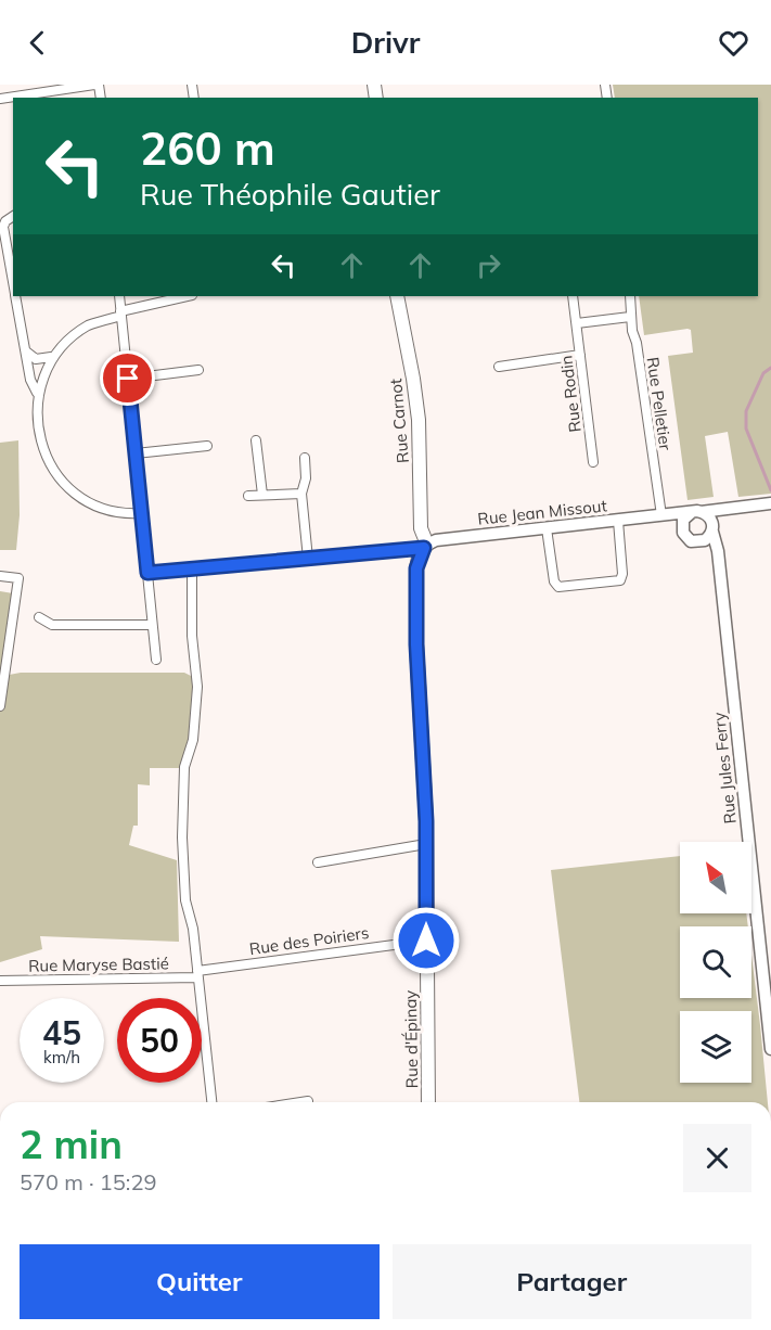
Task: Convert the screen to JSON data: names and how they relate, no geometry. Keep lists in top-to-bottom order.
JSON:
{
  "streets": {
    "main road": ["Rue Carnot", "Rue d'Épinay"],
    "street": [
      "Rue Rodin",
      "Rue Pelletier",
      "Rue Jean Missout",
      "Rue Jules Ferry",
      "Rue des Poiriers",
      "Rue Maryse Bastié"
    ]
  },
  "crossings": [
    ["Rue Pelletier", "Rue Jean Missout"],
    ["Rue Carnot", "Rue Jean Missout"],
    ["Rue Carnot", "Rue d'Épinay"],
    ["Rue Jean Missout", "Rue Jules Ferry"],
    ["Rue Jean Missout", "Rue d'Épinay"],
    ["Rue des Poiriers", "Rue Maryse Bastié"],
    ["Rue des Poiriers", "Rue d'Épinay"]
  ],
  "north": "top left",
  "page": {
    "header": "Drivr",
    "turn": ["260 m", "Rue Théophile Gautier"],
    "speed": "45 km/h",
    "limit": "50",
    "heading": ["2 min", "570 m · 15:29"],
    "buttons": ["Quitter", "Partager"]
  }
}
